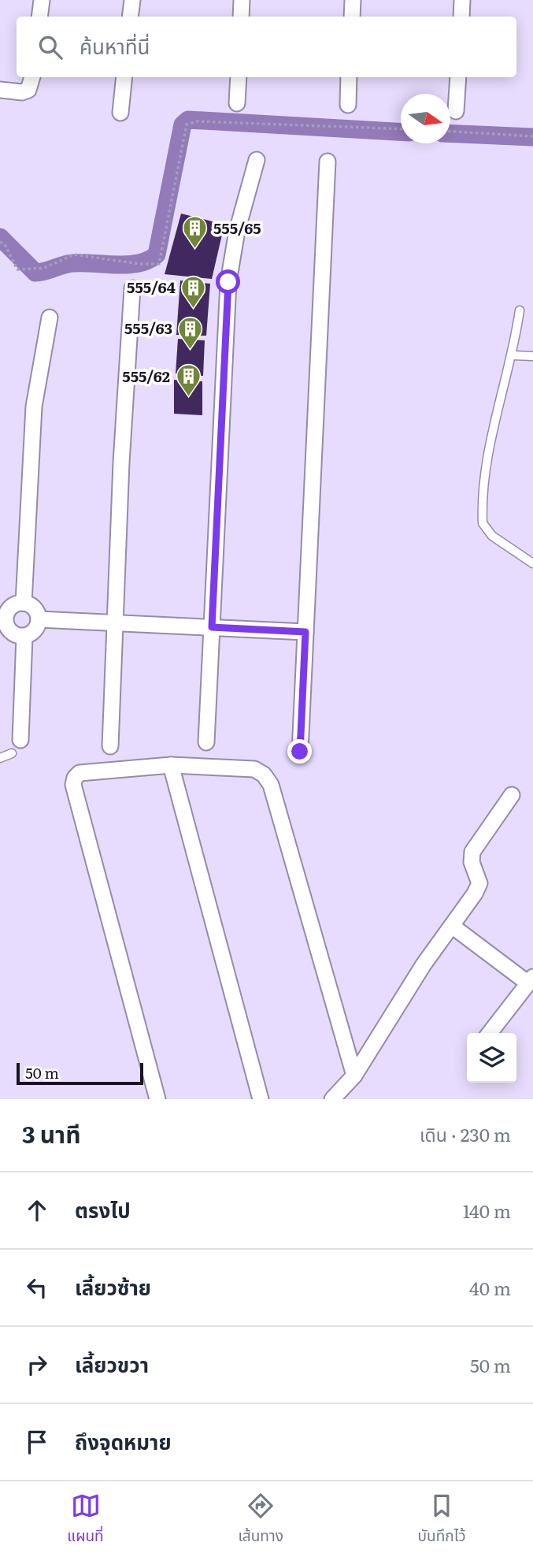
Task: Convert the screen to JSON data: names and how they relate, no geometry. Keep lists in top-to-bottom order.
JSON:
{
  "places": {
    "building": [
      "555/65",
      "555/64",
      "555/63",
      "555/62"
    ]
  },
  "scale_bar": "50 m",
  "north": "right",
  "page": {
    "search": "ค้นหาที่นี่",
    "scale": "50 m",
    "heading": ["3 นาที", "เดิน · 230 m"],
    "list": [
      ["ตรงไป", "140 m"],
      ["เลี้ยวซ้าย", "40 m"],
      ["เลี้ยวขวา", "50 m"],
      "ถึงจุดหมาย"
    ],
    "nav": ["แผนที่", "เส้นทาง", "บันทึกไว้"]
  }
}
